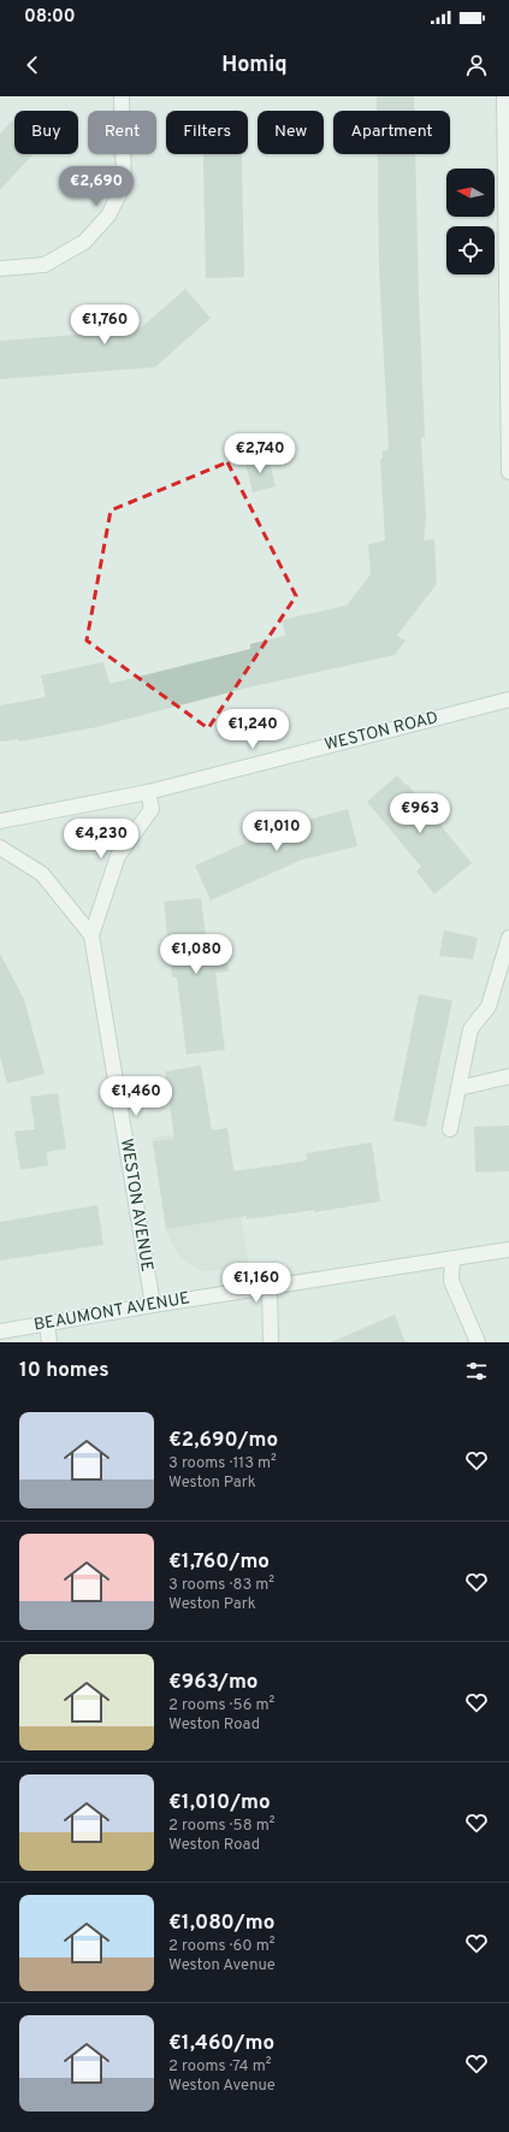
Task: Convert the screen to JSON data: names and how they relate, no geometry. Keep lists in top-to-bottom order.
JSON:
{
  "streets": {
    "street": ["WESTON ROAD", "WESTON AVENUE", "BEAUMONT AVENUE"]
  },
  "crossings": [
    ["WESTON ROAD", "WESTON AVENUE"],
    ["WESTON AVENUE", "BEAUMONT AVENUE"]
  ],
  "north": "left",
  "page": {
    "status": "08:00",
    "header": "Homiq",
    "chip": [
      "Buy",
      "Rent",
      "Filters",
      "New",
      "Apartment"
    ],
    "price": [
      "€2,690",
      "€1,760",
      "€2,740",
      "€1,240",
      "€963",
      "€1,010",
      "€4,230",
      "€1,080",
      "€1,460",
      "€1,160"
    ],
    "heading": "10 homes",
    "list": [
      {
        "name": "€2,690/mo",
        "note": "3 rooms · 113 m² · Weston Park"
      },
      {
        "name": "€1,760/mo",
        "note": "3 rooms · 83 m² · Weston Park"
      },
      {
        "name": "€963/mo",
        "note": "2 rooms · 56 m² · Weston Road"
      },
      {
        "name": "€1,010/mo",
        "note": "2 rooms · 58 m² · Weston Road"
      },
      {
        "name": "€1,080/mo",
        "note": "2 rooms · 60 m² · Weston Avenue"
      },
      {
        "name": "€1,460/mo",
        "note": "2 rooms · 74 m² · Weston Avenue"
      }
    ]
  }
}
